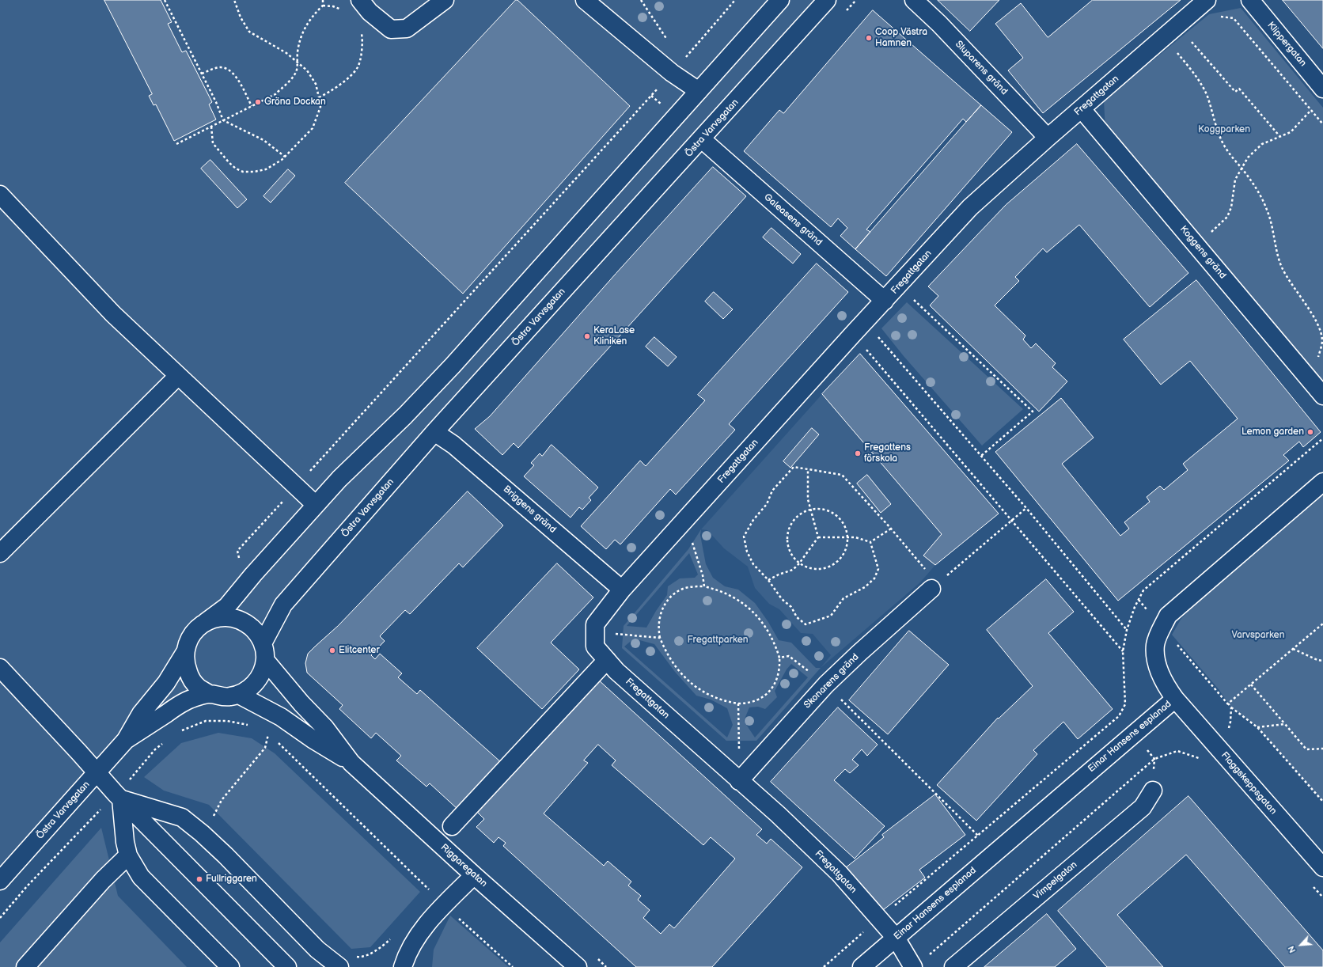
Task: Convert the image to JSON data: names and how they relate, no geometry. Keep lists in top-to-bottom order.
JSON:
{
  "streets": {
    "street": [
      "Klippergatan",
      "Sluparens gränd",
      "Fregattgatan",
      "Östra Varvsgatan",
      "Galeasens gränd",
      "Koggens gränd",
      "Briggens gränd",
      "Skonarens gränd",
      "Einar Hansens esplanad",
      "Flaggskeppsgatan",
      "Riggaregatan",
      "Vimpelgatan"
    ]
  },
  "crossings": [
    ["Sluparens gränd", "Fregattgatan"],
    ["Fregattgatan", "Galeasens gränd"],
    ["Fregattgatan", "Koggens gränd"],
    ["Fregattgatan", "Briggens gränd"],
    ["Fregattgatan", "Skonarens gränd"],
    ["Fregattgatan", "Einar Hansens esplanad"],
    ["Östra Varvsgatan", "Galeasens gränd"],
    ["Östra Varvsgatan", "Briggens gränd"],
    ["Östra Varvsgatan", "Riggaregatan"],
    ["Einar Hansens esplanad", "Flaggskeppsgatan"]
  ],
  "parks": ["Koggparken", "Varvsparken", "Fregattparken"],
  "places": [
    "Coop Västra Hamnen",
    "Gröna Dockan",
    "KeraLase Kliniken",
    "Lemon garden",
    "Fregattens förskola",
    "Elitcenter",
    "Fullriggaren"
  ],
  "north": "bottom left"
}
